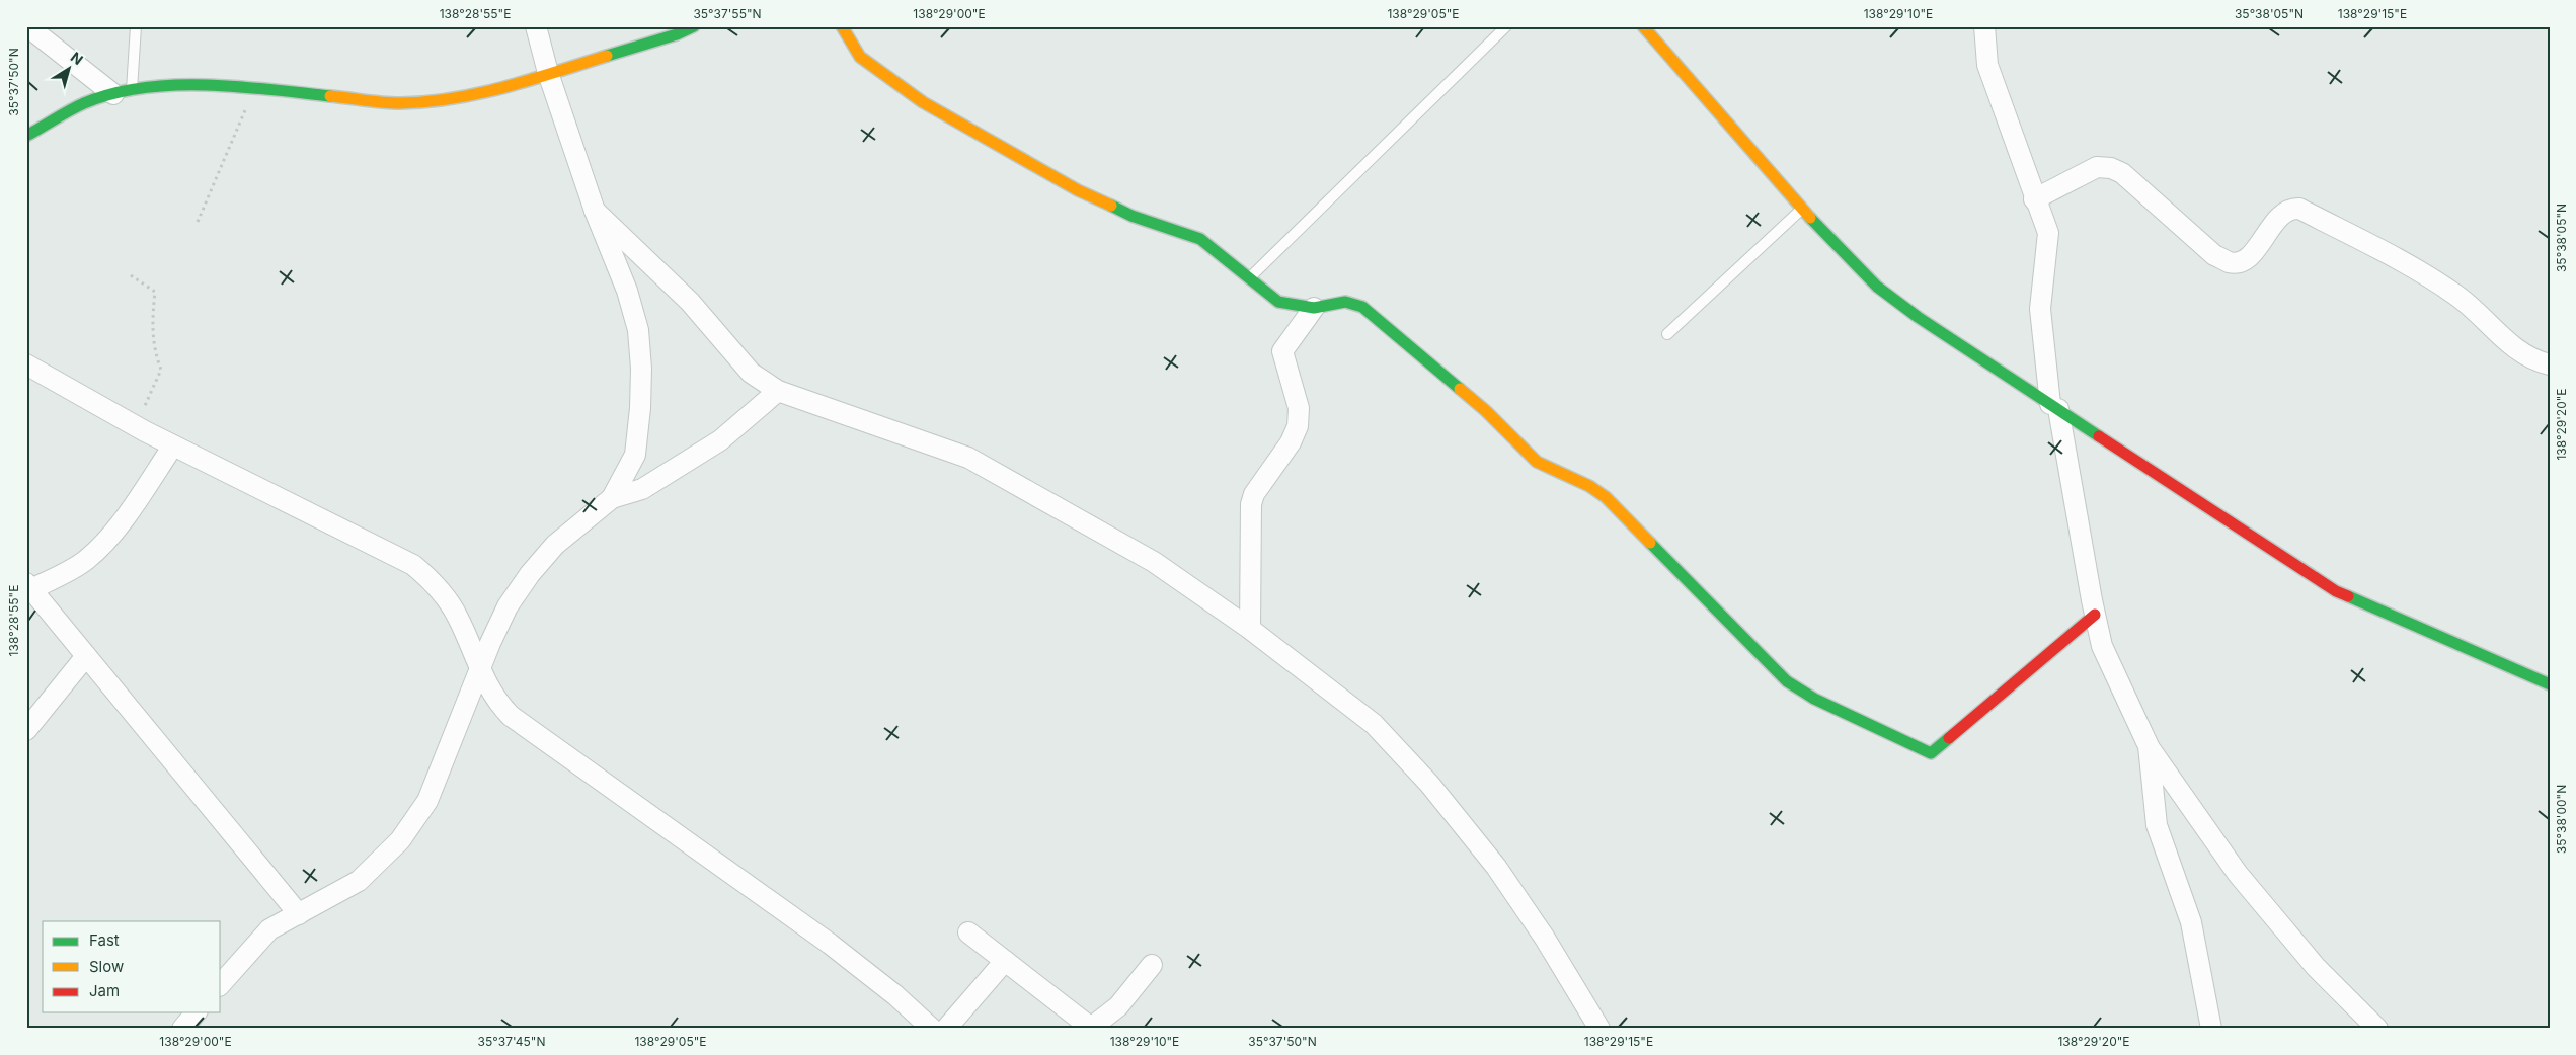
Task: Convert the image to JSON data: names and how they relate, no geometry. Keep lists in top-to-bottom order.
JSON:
{
  "legend": ["Fast", "Slow", "Jam"],
  "north": "top right",
  "coordinates": [
    "138°28'55\"E",
    "35°37'55\"N",
    "138°29'00\"E",
    "138°29'05\"E",
    "138°29'10\"E",
    "35°38'05\"N",
    "138°29'15\"E",
    "35°37'50\"N",
    "138°29'20\"E",
    "35°38'00\"N",
    "35°37'45\"N"
  ]
}
